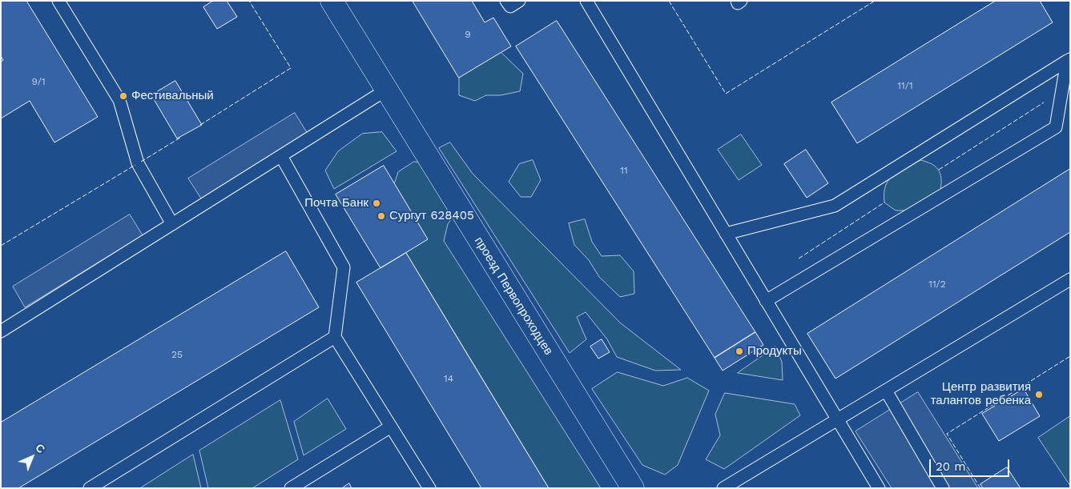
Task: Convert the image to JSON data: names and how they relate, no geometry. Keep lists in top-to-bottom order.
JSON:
{
  "streets": {
    "street": ["проезд Первопроходцев"]
  },
  "places": [
    "Фестивальный",
    "Почта Банк",
    "Сургут 628405",
    "Продукты",
    "Центр развития талантов ребенка"
  ],
  "house_numbers": [
    "9",
    "9/1",
    "11/1",
    "11",
    "11/2",
    "25",
    "14"
  ],
  "scale_bar": "20 m",
  "north": "top right"
}
